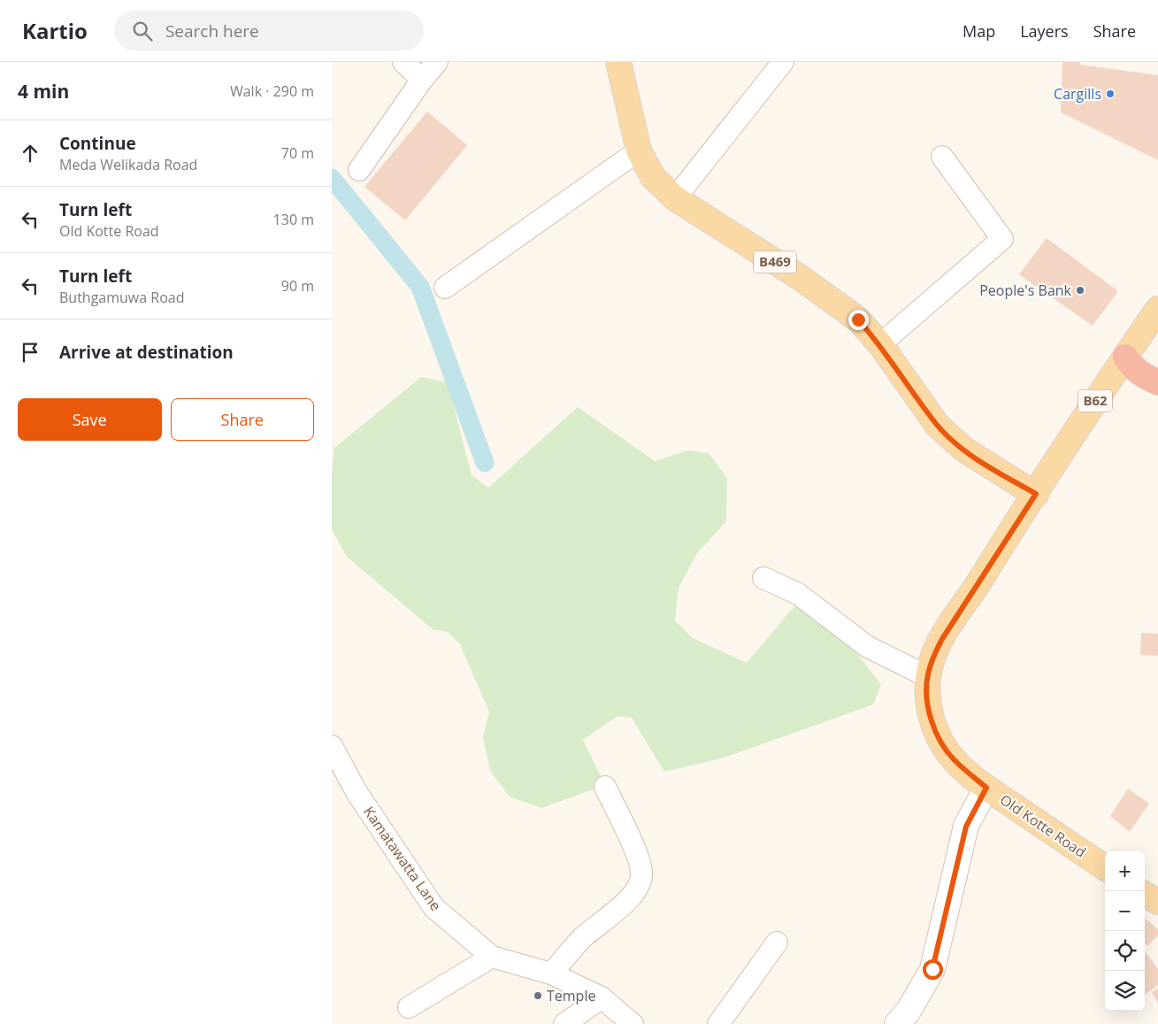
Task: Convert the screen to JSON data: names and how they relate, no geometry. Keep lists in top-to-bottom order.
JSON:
{
  "streets": {
    "main road": ["B469", "B62", "Old Kotte Road"],
    "street": ["Kamatawatta Lane"]
  },
  "crossings": [
    ["B469", "Old Kotte Road"]
  ],
  "places": ["Cargills", "People's Bank", "Temple"],
  "page": {
    "header": "Kartio",
    "search": "Search here",
    "nav": ["Map", "Layers", "Share"],
    "heading": ["4 min", "Walk · 290 m"],
    "list": [
      ["Continue", "Meda Welikada Road", "70 m"],
      ["Turn left", "Old Kotte Road", "130 m"],
      ["Turn left", "Buthgamuwa Road", "90 m"],
      "Arrive at destination"
    ],
    "buttons": ["Save", "Share"],
    "map_buttons": ["+", "−"]
  }
}
